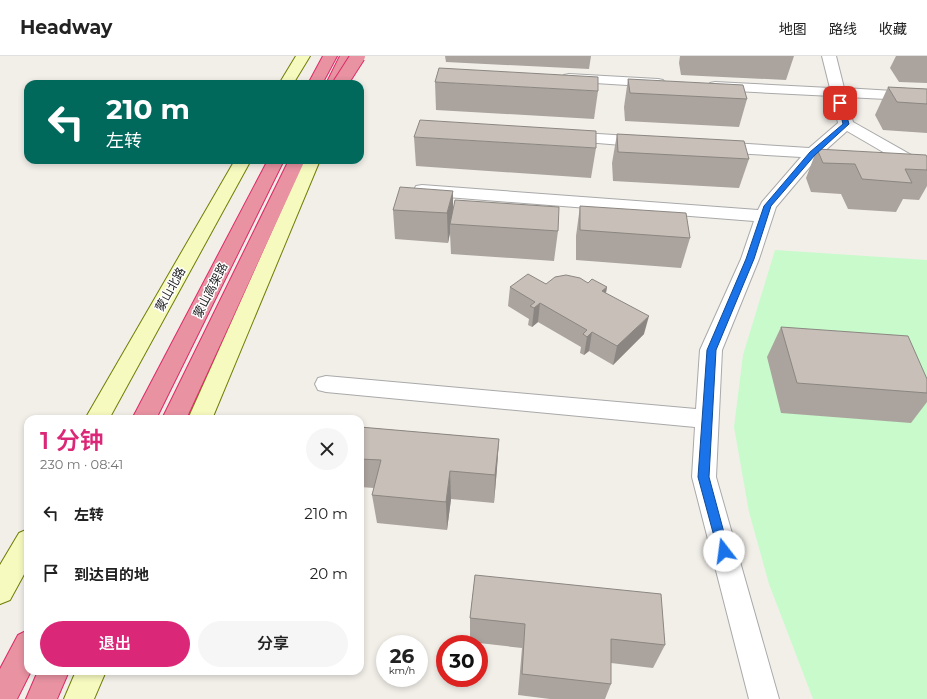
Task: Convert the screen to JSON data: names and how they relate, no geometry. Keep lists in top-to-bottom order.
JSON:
{
  "streets": {
    "highway": ["蒙山高架路"],
    "main road": ["蒙山北路"]
  },
  "page": {
    "header": "Headway",
    "nav": ["地图", "路线", "收藏"],
    "turn": ["210 m", "左转"],
    "heading": ["1 分钟", "230 m · 08:41"],
    "list": [
      {
        "name": "左转",
        "value": "210 m"
      },
      {
        "name": "到达目的地",
        "value": "20 m"
      }
    ],
    "buttons": ["退出", "分享"],
    "speed": "26 km/h",
    "limit": "30"
  }
}
